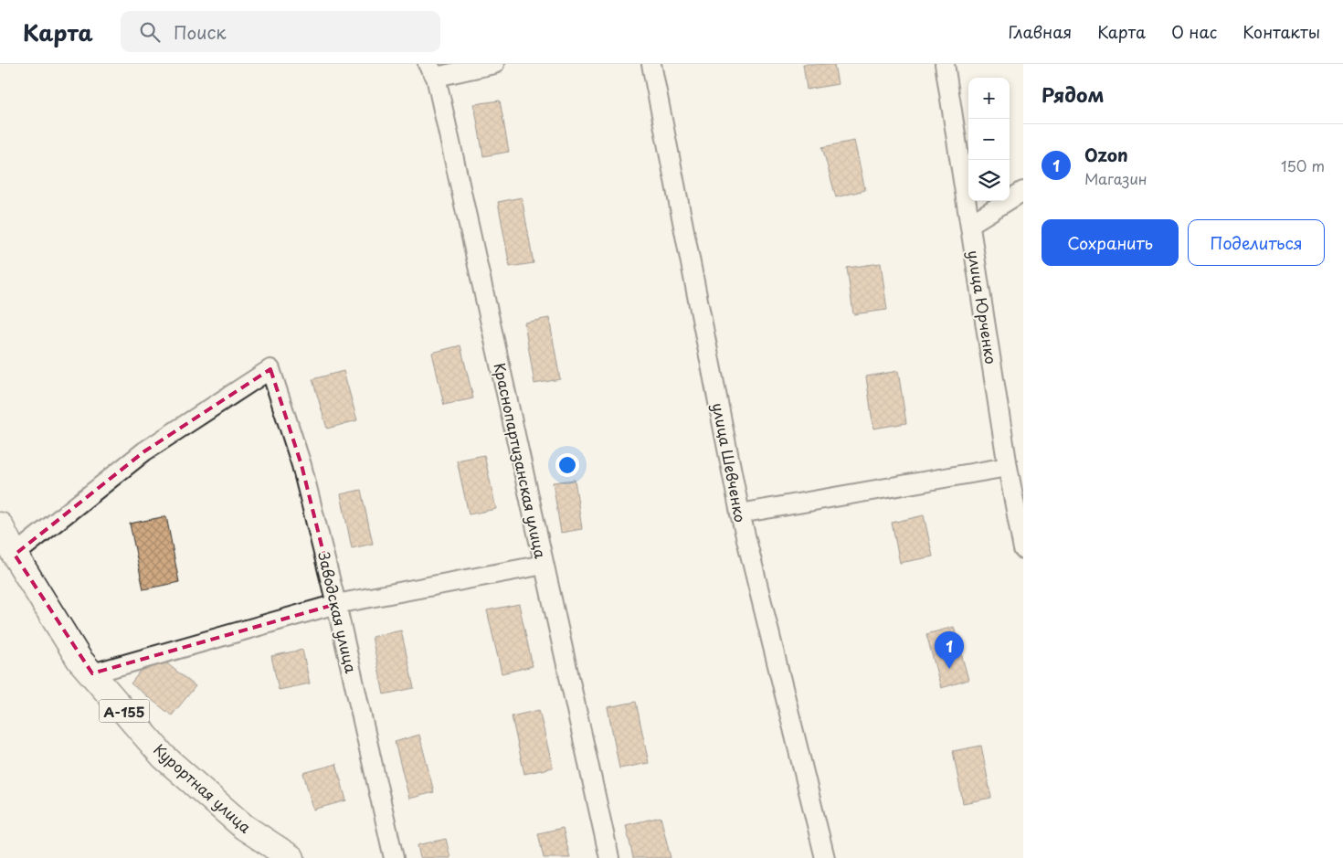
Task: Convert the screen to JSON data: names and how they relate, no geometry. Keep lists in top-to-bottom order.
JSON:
{
  "streets": {
    "main road": ["А-155", "Курортная улица"],
    "street": [
      "улица Юрченко",
      "Краснопартизанская улица",
      "улица Шевченко",
      "Заводская улица"
    ]
  },
  "crossings": [
    ["Заводская улица", "Курортная улица"]
  ],
  "page": {
    "header": "Карта",
    "search": "Поиск",
    "nav": [
      "Главная",
      "Карта",
      "О нас",
      "Контакты"
    ],
    "heading": "Рядом",
    "map_buttons": ["+", "−"],
    "list": [
      {
        "mark": "1",
        "name": "Ozon",
        "note": "Магазин",
        "value": "150 m"
      }
    ],
    "buttons": ["Сохранить", "Поделиться"],
    "pins": "1"
  }
}
